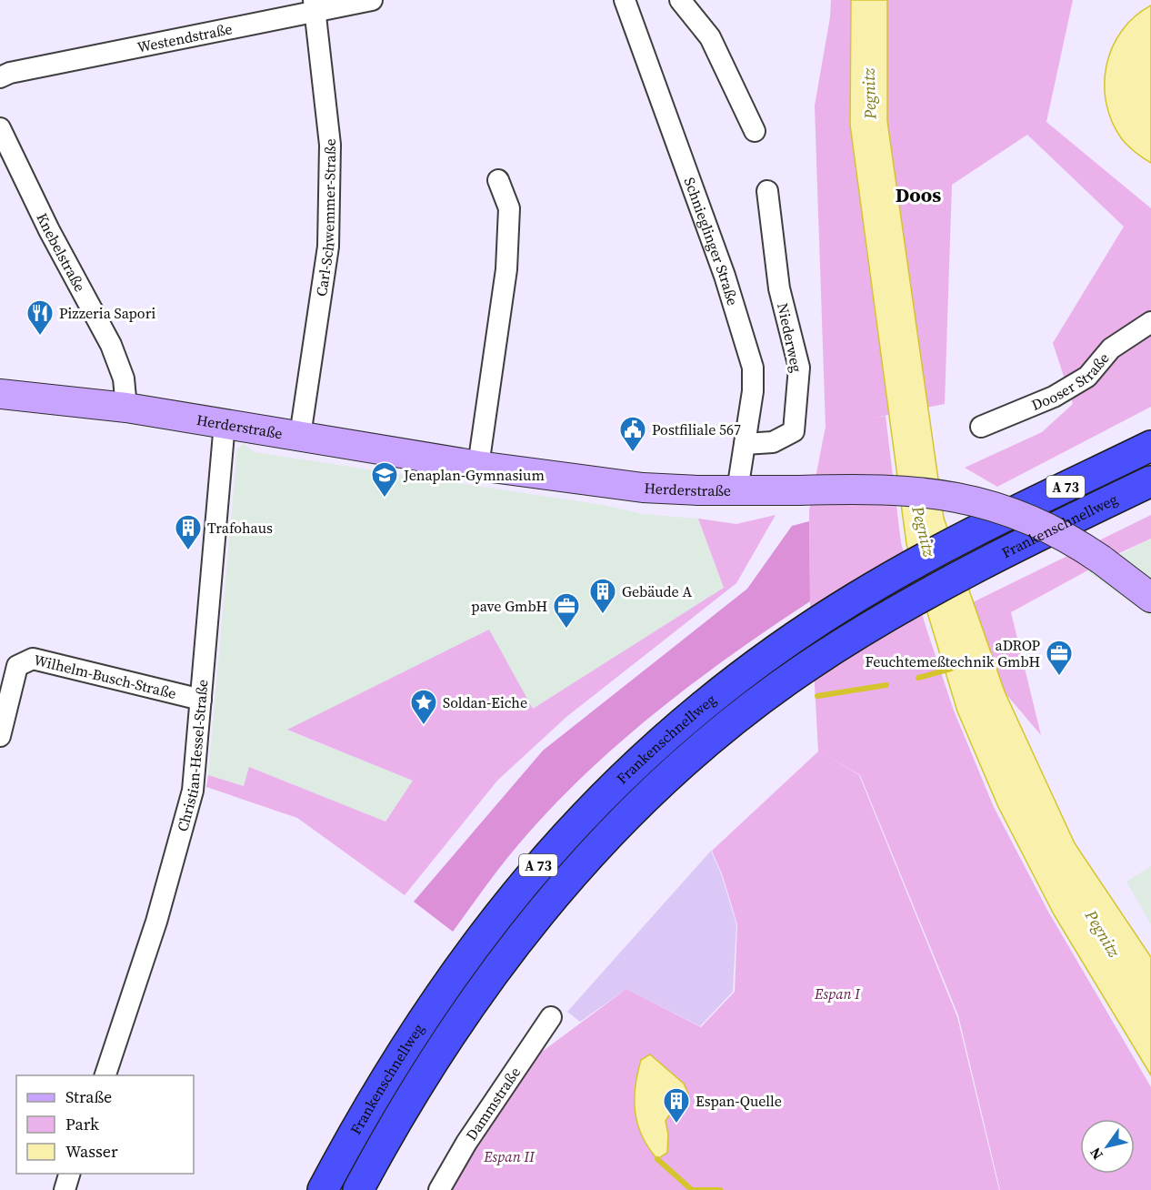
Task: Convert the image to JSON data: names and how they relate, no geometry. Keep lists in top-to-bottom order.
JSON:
{
  "streets": {
    "highway": ["A 73", "Frankenschnellweg"],
    "main road": ["Herderstraße"],
    "street": [
      "Westendstraße",
      "Carl-Schwemmer-Straße",
      "Schnieglinger Straße",
      "Knebelstraße",
      "Niederweg",
      "Dooser Straße",
      "Wilhelm-Busch-Straße",
      "Christian-Hessel-Straße",
      "Dammstraße"
    ]
  },
  "crossings": [
    ["Westendstraße", "Carl-Schwemmer-Straße"],
    ["Carl-Schwemmer-Straße", "Herderstraße"],
    ["Schnieglinger Straße", "Niederweg"],
    ["Schnieglinger Straße", "Herderstraße"],
    ["Knebelstraße", "Herderstraße"],
    ["Herderstraße", "Christian-Hessel-Straße"],
    ["Wilhelm-Busch-Straße", "Christian-Hessel-Straße"]
  ],
  "districts": ["Doos"],
  "water": ["Pegnitz"],
  "parks": ["Espan I", "Espan II"],
  "places": {
    "restaurant": ["Pizzeria Sapori"],
    "public building": ["Postfiliale 567"],
    "school or university": ["Jenaplan-Gymnasium"],
    "building": ["Trafohaus", "Gebäude A", "Espan-Quelle"],
    "office": ["pave GmbH", "aDROP Feuchtemeßtechnik GmbH"],
    "place": ["Soldan-Eiche"]
  },
  "legend": ["Straße", "Park", "Wasser"],
  "north": "bottom left"
}
